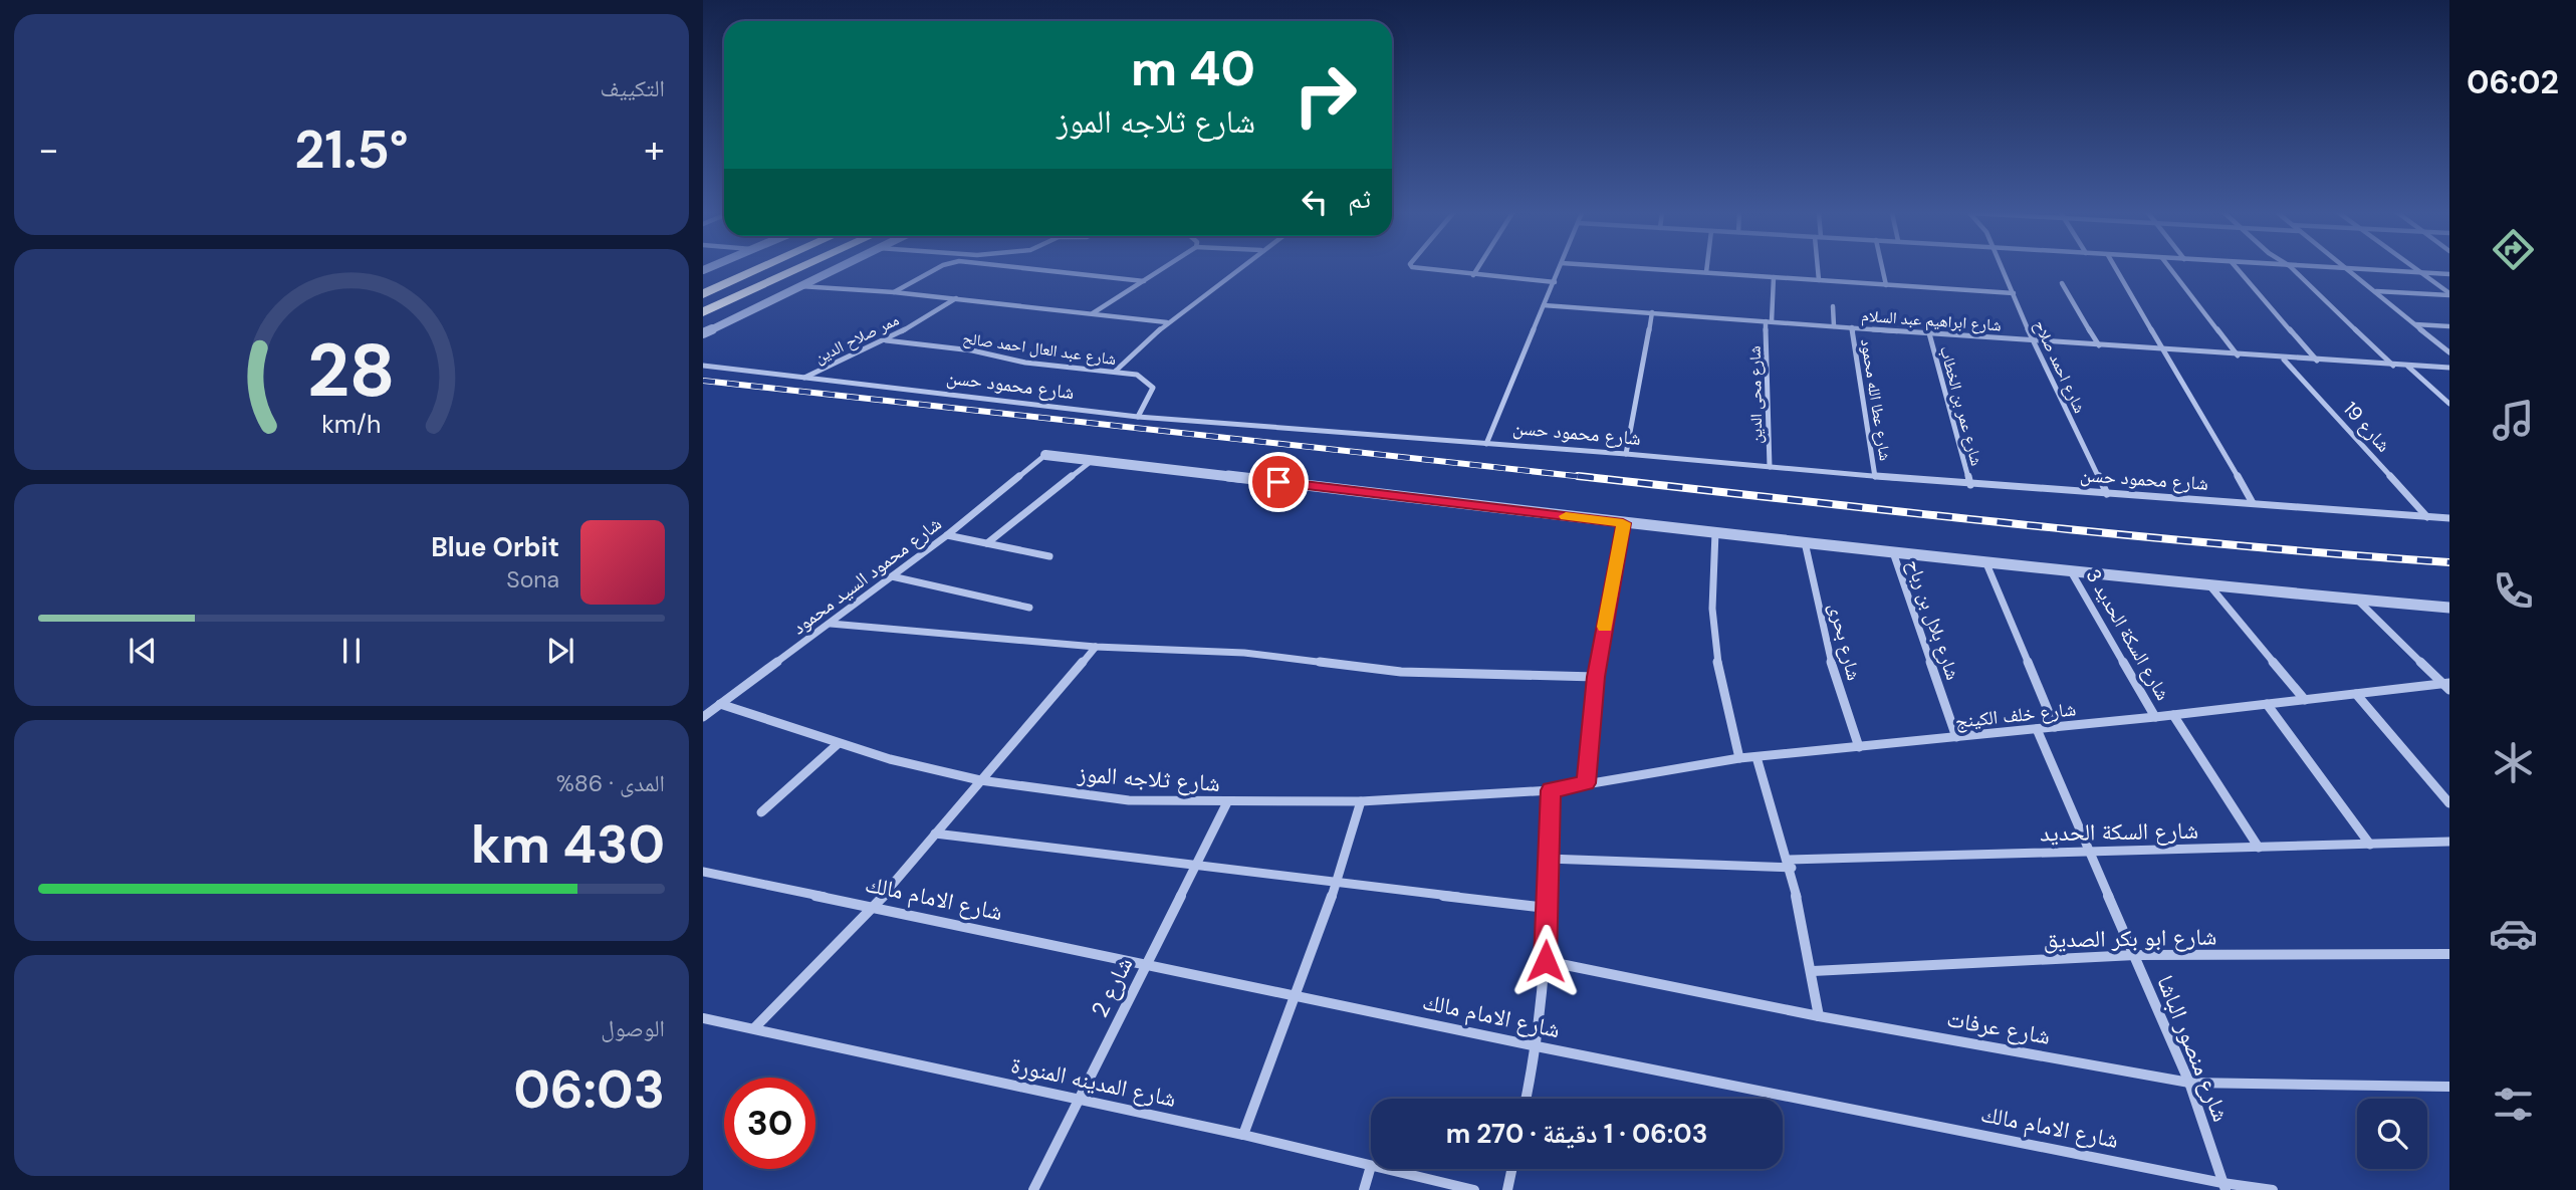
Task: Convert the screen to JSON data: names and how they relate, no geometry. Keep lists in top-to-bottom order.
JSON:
{
  "streets": {
    "street": [
      "شارع ابراهيم عبد السلام",
      "ممر صلاح الدين",
      "شارع عبد العال احمد صالح",
      "شارع احمد صلاح",
      "شارع محمود حسن",
      "شارع محى الدين",
      "شارع عطا الله محمود",
      "شارع عمر بن الخطاب",
      "شارع 19",
      "شارع محمود السيد محمود",
      "شارع بلال بن رباح",
      "شارع السكة الحديد 3",
      "شارع بحرى",
      "شارع خلف الكينج",
      "شارع ثلاجه الموز",
      "شارع السكة الحديد",
      "شارع الامام مالك",
      "شارع ابو بكر الصديق",
      "شارع 2",
      "شارع عرفات",
      "شارع منصور الباشا",
      "شارع المدينه المنورة"
    ]
  },
  "crossings": [
    ["شارع ابراهيم عبد السلام", "شارع احمد صلاح"],
    ["شارع ابراهيم عبد السلام", "شارع محى الدين"],
    ["شارع ابراهيم عبد السلام", "شارع عطا الله محمود"],
    ["شارع ابراهيم عبد السلام", "شارع عمر بن الخطاب"],
    ["شارع ابراهيم عبد السلام", "شارع 19"],
    ["ممر صلاح الدين", "شارع عبد العال احمد صالح"],
    ["ممر صلاح الدين", "شارع محمود حسن"],
    ["شارع عبد العال احمد صالح", "شارع محمود حسن"],
    ["شارع احمد صلاح", "شارع محمود حسن"],
    ["شارع محمود حسن", "شارع محى الدين"],
    ["شارع محمود حسن", "شارع عطا الله محمود"],
    ["شارع محمود حسن", "شارع عمر بن الخطاب"],
    ["شارع محمود حسن", "شارع 19"],
    ["شارع محمود السيد محمود", "شارع ثلاجه الموز"],
    ["شارع بلال بن رباح", "شارع خلف الكينج"],
    ["شارع السكة الحديد 3", "شارع خلف الكينج"],
    ["شارع السكة الحديد 3", "شارع السكة الحديد"],
    ["شارع بحرى", "شارع خلف الكينج"],
    ["شارع خلف الكينج", "شارع ثلاجه الموز"],
    ["شارع خلف الكينج", "شارع منصور الباشا"],
    ["شارع ثلاجه الموز", "شارع 2"],
    ["شارع السكة الحديد", "شارع منصور الباشا"],
    ["شارع الامام مالك", "شارع 2"],
    ["شارع الامام مالك", "شارع منصور الباشا"],
    ["شارع ابو بكر الصديق", "شارع منصور الباشا"],
    ["شارع 2", "شارع المدينه المنورة"],
    ["شارع عرفات", "شارع منصور الباشا"]
  ],
  "page": {
    "tabs": "06:02",
    "tile": [
      "التكييف",
      ["المدى · 86%", "430 km"],
      ["الوصول", "06:03"]
    ],
    "turn": ["40 m", "شارع ثلاجه الموز"],
    "heat": ["−", "21.5°", "+"],
    "then": "ثم",
    "song": ["Blue Orbit", "Sona"],
    "limit": "30",
    "trip": "06:03 · 1 دقيقة · 270 m",
    "gauge": ["28", "km/h"]
  }
}
